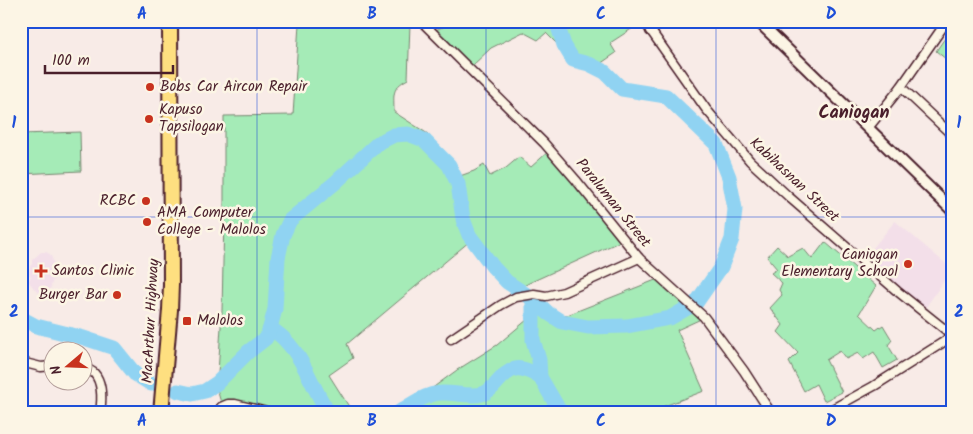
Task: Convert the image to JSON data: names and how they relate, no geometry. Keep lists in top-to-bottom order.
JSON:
{
  "streets": {
    "highway": ["MacArthur Highway"],
    "street": ["Kabihasnan Street", "Paraluman Street"]
  },
  "districts": ["Caniogan"],
  "places": {
    "other": [
      "Bobs Car Aircon Repair",
      "Kapuso Tapsilogan",
      "RCBC",
      "AMA Computer College - Malolos",
      "Caniogan Elementary School",
      "Burger Bar"
    ],
    "health": ["Santos Clinic"],
    "transit": ["Malolos"]
  },
  "scale_bar": "100 m",
  "north": "left",
  "grid": {
    "columns": [
      "A",
      "B",
      "C",
      "D"
    ],
    "rows": ["1", "2"]
  }
}
